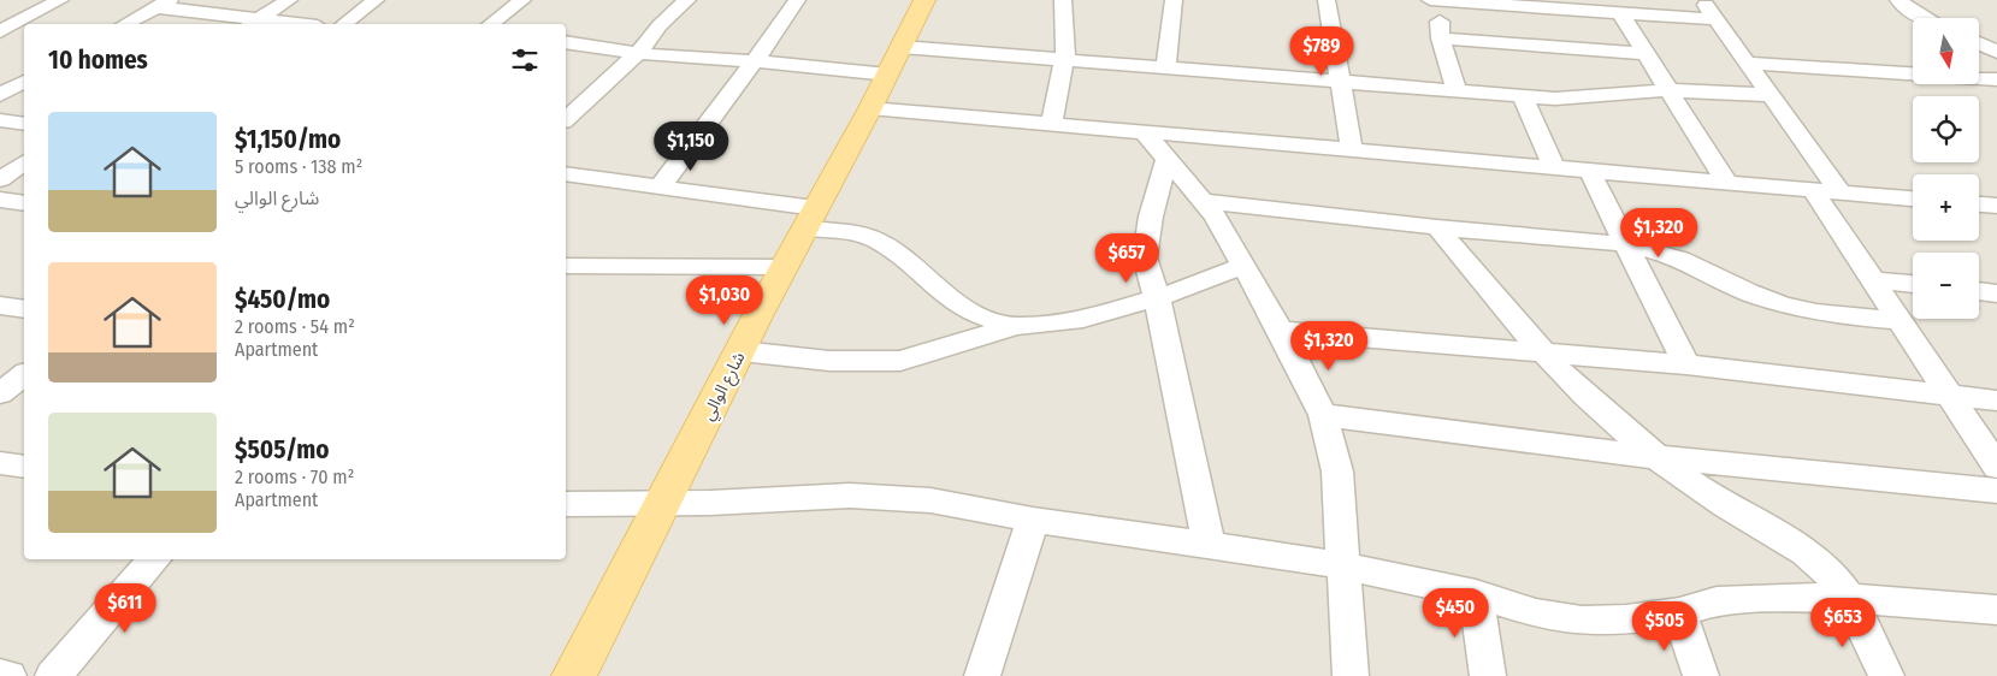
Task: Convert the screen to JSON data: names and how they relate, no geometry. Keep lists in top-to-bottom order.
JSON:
{
  "streets": {
    "main road": ["شارع الوالي"]
  },
  "north": "bottom",
  "page": {
    "map_buttons": ["+", "−"],
    "heading": "10 homes",
    "price": [
      "$789",
      "$1,150",
      "$1,320",
      "$657",
      "$1,030",
      "$1,320",
      "$611",
      "$450",
      "$653",
      "$505"
    ],
    "list": [
      {
        "name": "$1,150/mo",
        "note": "5 rooms · 138 m² · شارع الوالي"
      },
      {
        "name": "$450/mo",
        "note": "2 rooms · 54 m² · Apartment"
      },
      {
        "name": "$505/mo",
        "note": "2 rooms · 70 m² · Apartment"
      }
    ]
  }
}
